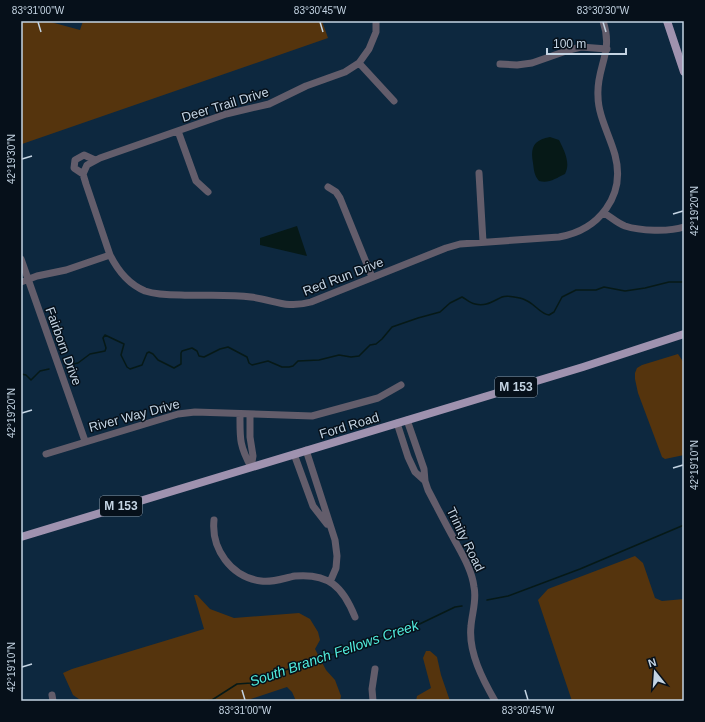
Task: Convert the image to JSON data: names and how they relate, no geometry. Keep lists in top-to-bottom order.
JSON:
{
  "streets": {
    "main road": ["M 153", "Ford Road"],
    "street": [
      "Deer Trail Drive",
      "Red Run Drive",
      "Fairborn Drive",
      "River Way Drive",
      "Trinity Road"
    ]
  },
  "crossings": [
    ["Deer Trail Drive", "Red Run Drive"],
    ["Fairborn Drive", "River Way Drive"],
    ["Ford Road", "Trinity Road"]
  ],
  "water": ["South Branch Fellows Creek"],
  "scale_bar": "100 m",
  "north": "top",
  "coordinates": [
    "83°31'00\"W",
    "83°30'45\"W",
    "83°30'30\"W",
    "42°19'30\"N",
    "42°19'20\"N",
    "42°19'10\"N"
  ]
}
